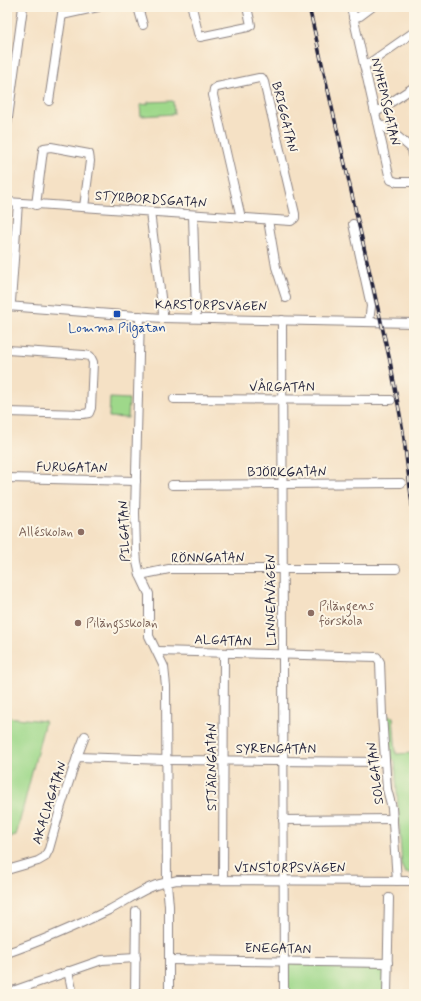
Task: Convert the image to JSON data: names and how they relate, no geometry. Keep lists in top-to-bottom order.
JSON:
{
  "streets": {
    "street": [
      "NYHEMSGATAN",
      "BRIGGATAN",
      "STYRBORDSGATAN",
      "KARSTORPSVÄGEN",
      "VÅRGATAN",
      "FURUGATAN",
      "BJÖRKGATAN",
      "PILGATAN",
      "RÖNNGATAN",
      "LINNEAVÄGEN",
      "ALGATAN",
      "SYRENGATAN",
      "STJÄRNGATAN",
      "SOLGATAN",
      "AKACIAGATAN",
      "VINSTORPSVÄGEN",
      "ENEGATAN"
    ]
  },
  "crossings": [
    ["BRIGGATAN", "STYRBORDSGATAN"],
    ["KARSTORPSVÄGEN", "PILGATAN"],
    ["KARSTORPSVÄGEN", "LINNEAVÄGEN"],
    ["VÅRGATAN", "LINNEAVÄGEN"],
    ["FURUGATAN", "PILGATAN"],
    ["BJÖRKGATAN", "LINNEAVÄGEN"],
    ["PILGATAN", "RÖNNGATAN"],
    ["PILGATAN", "ALGATAN"],
    ["PILGATAN", "SYRENGATAN"],
    ["PILGATAN", "AKACIAGATAN"],
    ["PILGATAN", "VINSTORPSVÄGEN"],
    ["PILGATAN", "ENEGATAN"],
    ["RÖNNGATAN", "LINNEAVÄGEN"],
    ["LINNEAVÄGEN", "ALGATAN"],
    ["LINNEAVÄGEN", "SYRENGATAN"],
    ["LINNEAVÄGEN", "VINSTORPSVÄGEN"],
    ["LINNEAVÄGEN", "ENEGATAN"],
    ["ALGATAN", "STJÄRNGATAN"],
    ["ALGATAN", "SOLGATAN"],
    ["SYRENGATAN", "STJÄRNGATAN"],
    ["SYRENGATAN", "SOLGATAN"],
    ["SYRENGATAN", "AKACIAGATAN"],
    ["STJÄRNGATAN", "VINSTORPSVÄGEN"],
    ["SOLGATAN", "VINSTORPSVÄGEN"]
  ],
  "places": {
    "transit": ["Lomma Pilgatan"],
    "other": ["Alléskolan", "Pilängens förskola", "Pilängsskolan"]
  }
}
